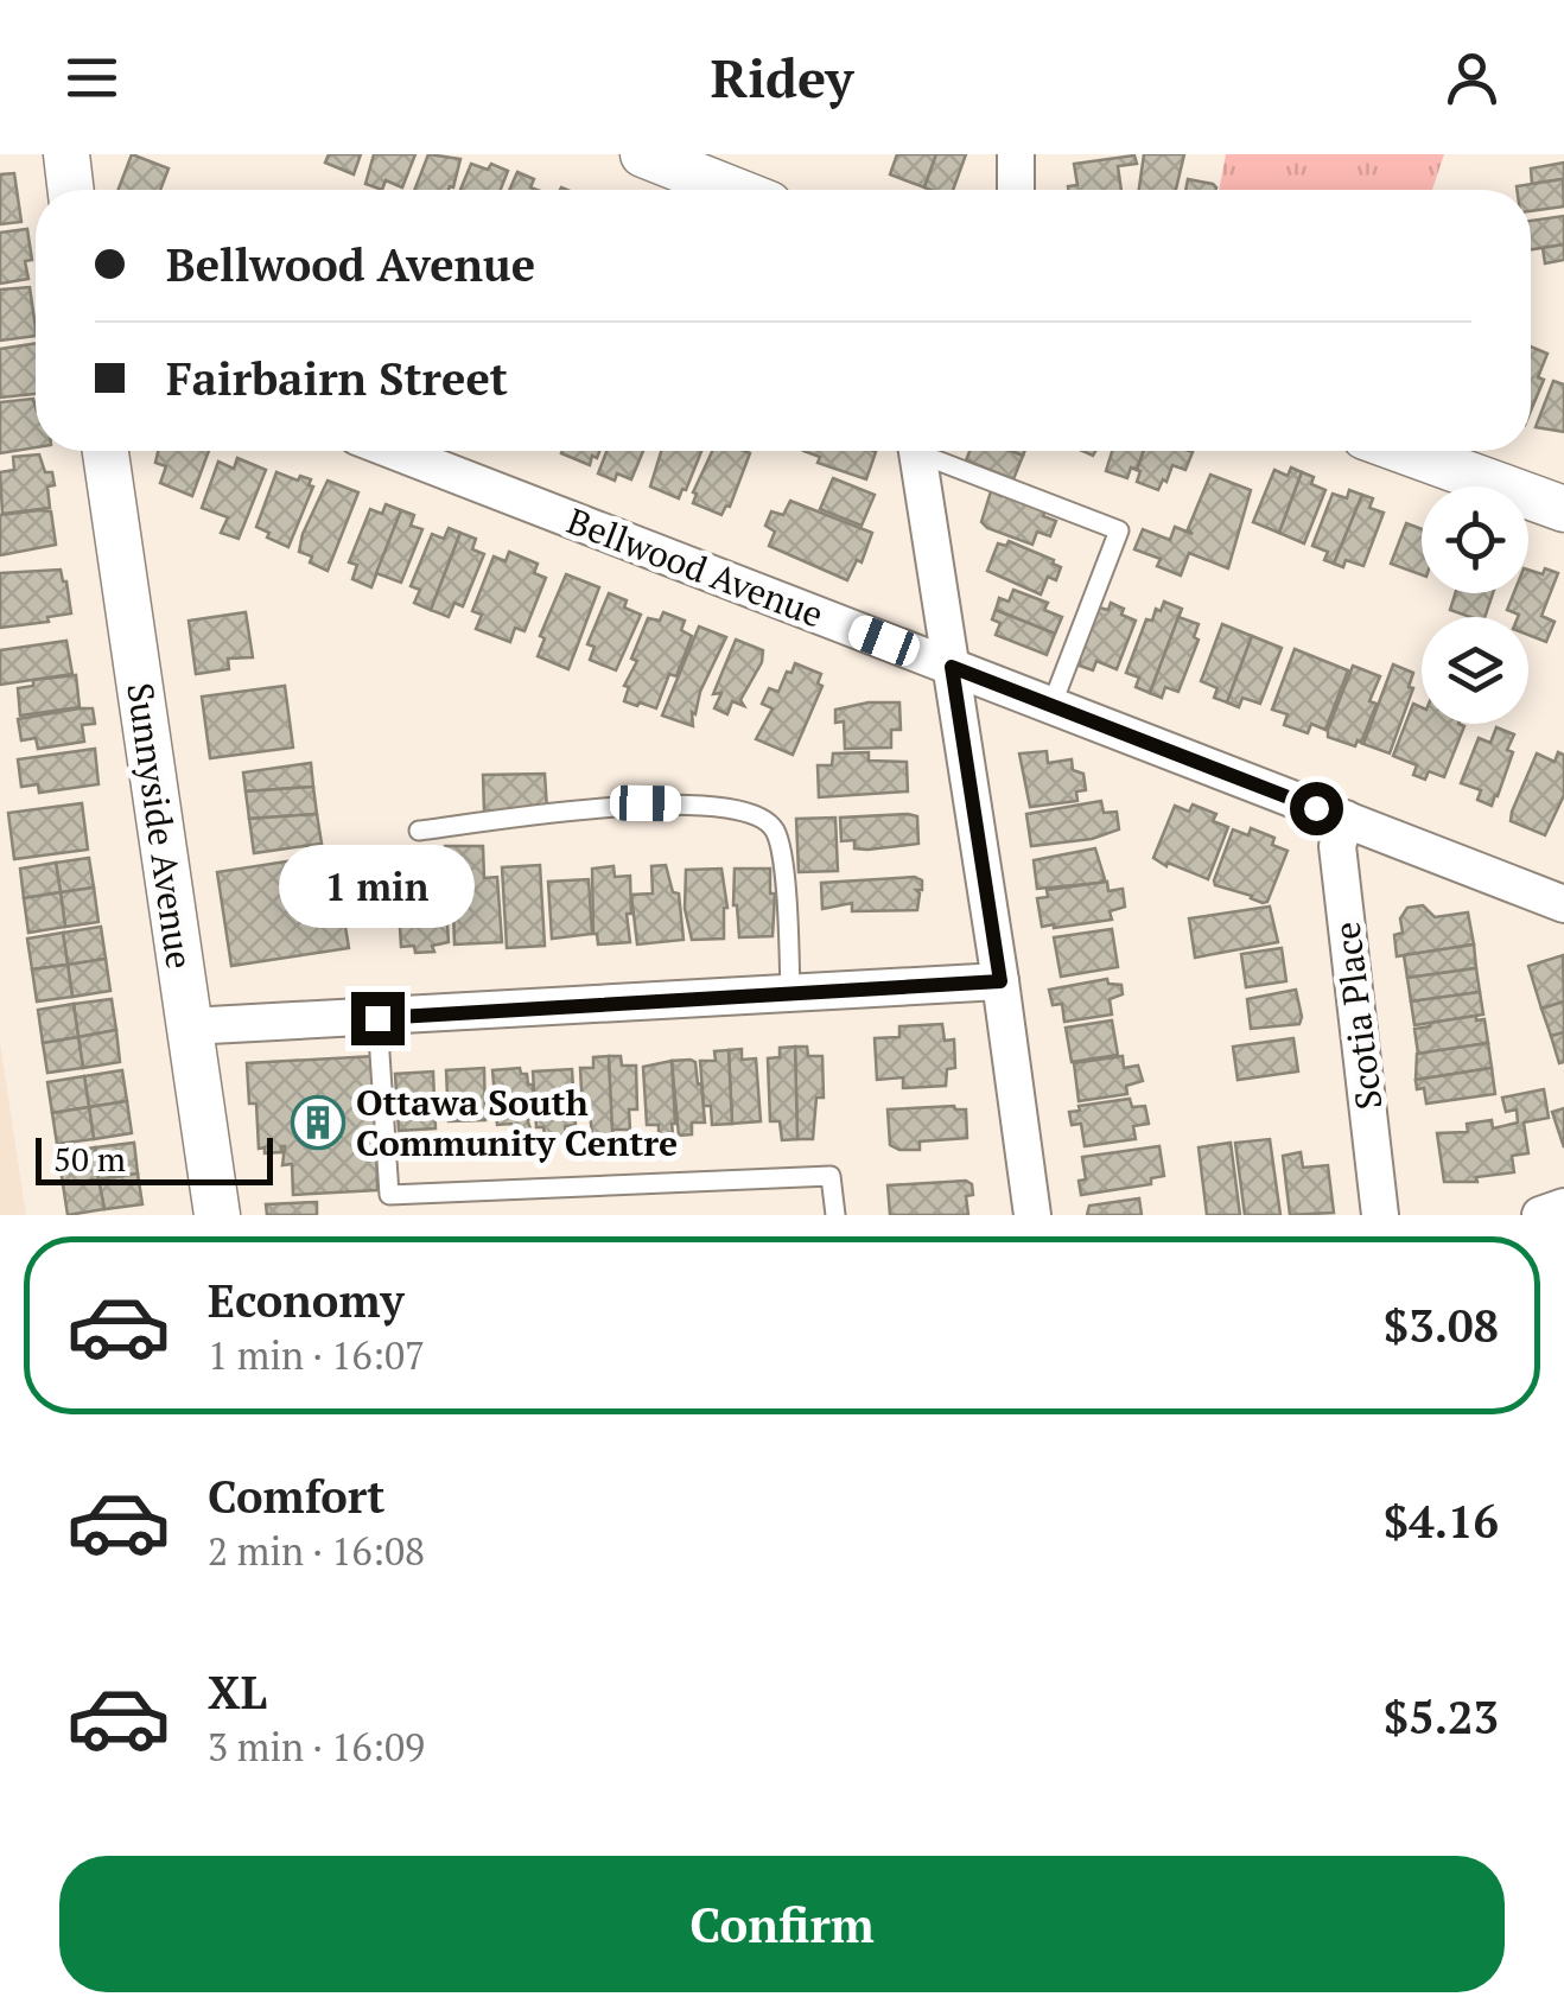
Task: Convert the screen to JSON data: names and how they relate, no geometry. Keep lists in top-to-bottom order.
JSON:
{
  "streets": {
    "street": ["Bellwood Avenue", "Sunnyside Avenue", "Scotia Place"]
  },
  "crossings": [
    ["Bellwood Avenue", "Scotia Place"]
  ],
  "places": {
    "building": ["Ottawa South Community Centre"]
  },
  "scale_bar": "50 m",
  "page": {
    "header": "Ridey",
    "banner": ["Bellwood Avenue", "Fairbairn Street"],
    "bubble": "1 min",
    "scale": "50 m",
    "list": [
      {
        "name": "Economy",
        "note": "1 min · 16:07",
        "value": "$3.08"
      },
      {
        "name": "Comfort",
        "note": "2 min · 16:08",
        "value": "$4.16"
      },
      {
        "name": "XL",
        "note": "3 min · 16:09",
        "value": "$5.23"
      }
    ],
    "buttons": "Confirm"
  }
}
